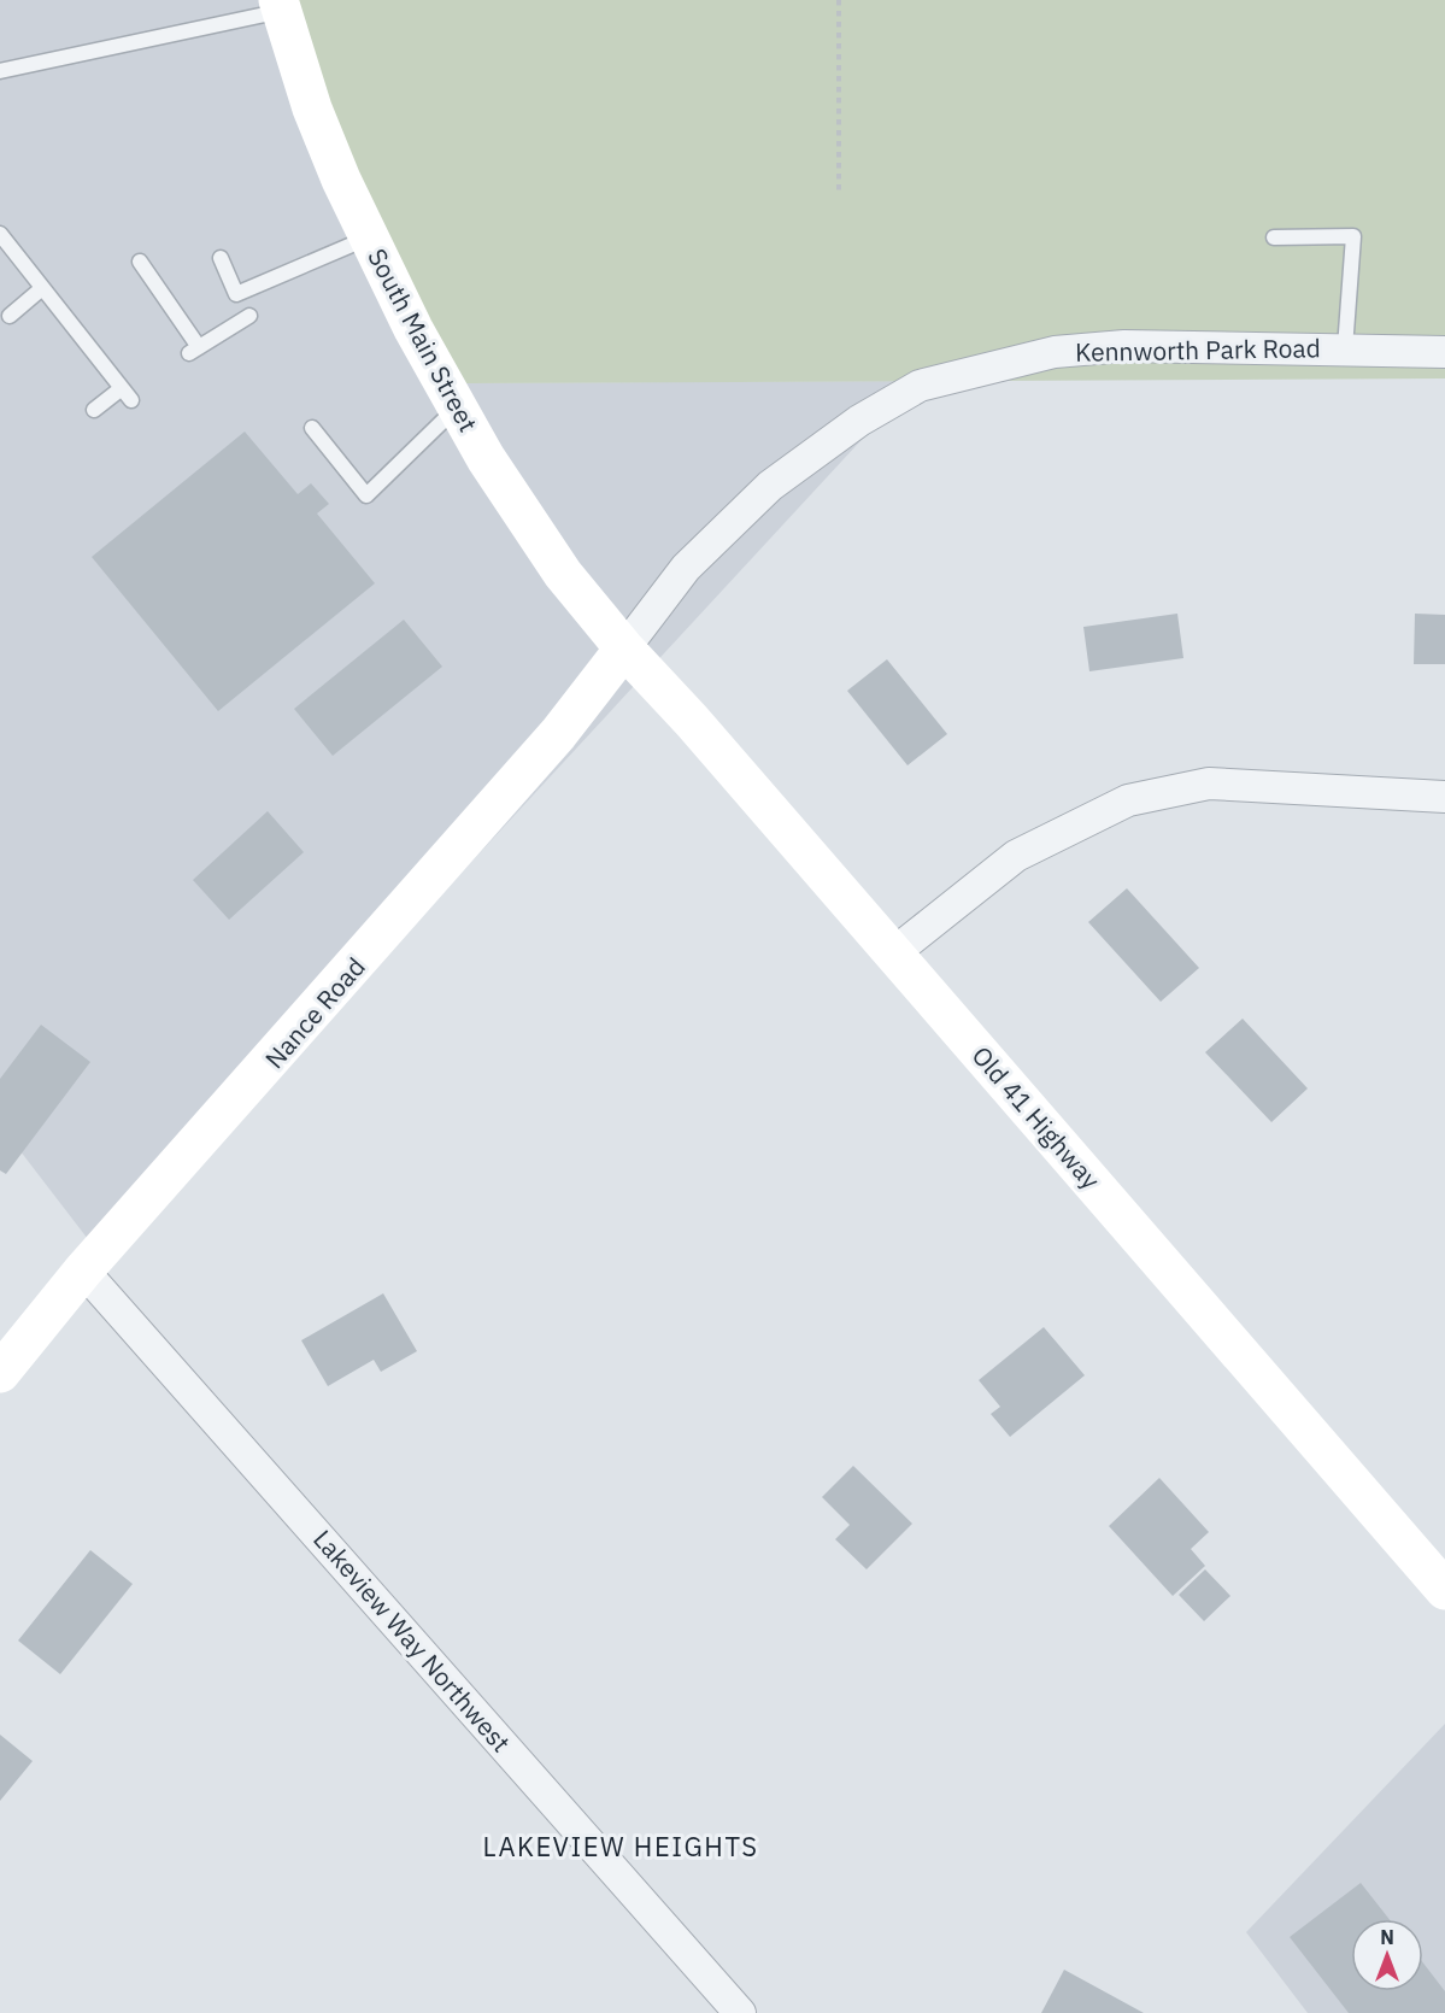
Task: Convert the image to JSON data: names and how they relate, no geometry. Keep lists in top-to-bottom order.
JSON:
{
  "streets": {
    "main road": ["South Main Street", "Nance Road", "Old 41 Highway"],
    "street": ["Kennworth Park Road", "Lakeview Way Northwest"]
  },
  "crossings": [
    ["South Main Street", "Kennworth Park Road"],
    ["South Main Street", "Nance Road"],
    ["South Main Street", "Old 41 Highway"],
    ["Kennworth Park Road", "Nance Road"],
    ["Kennworth Park Road", "Old 41 Highway"],
    ["Nance Road", "Old 41 Highway"],
    ["Nance Road", "Lakeview Way Northwest"]
  ],
  "districts": ["LAKEVIEW HEIGHTS"],
  "north": "top"
}
